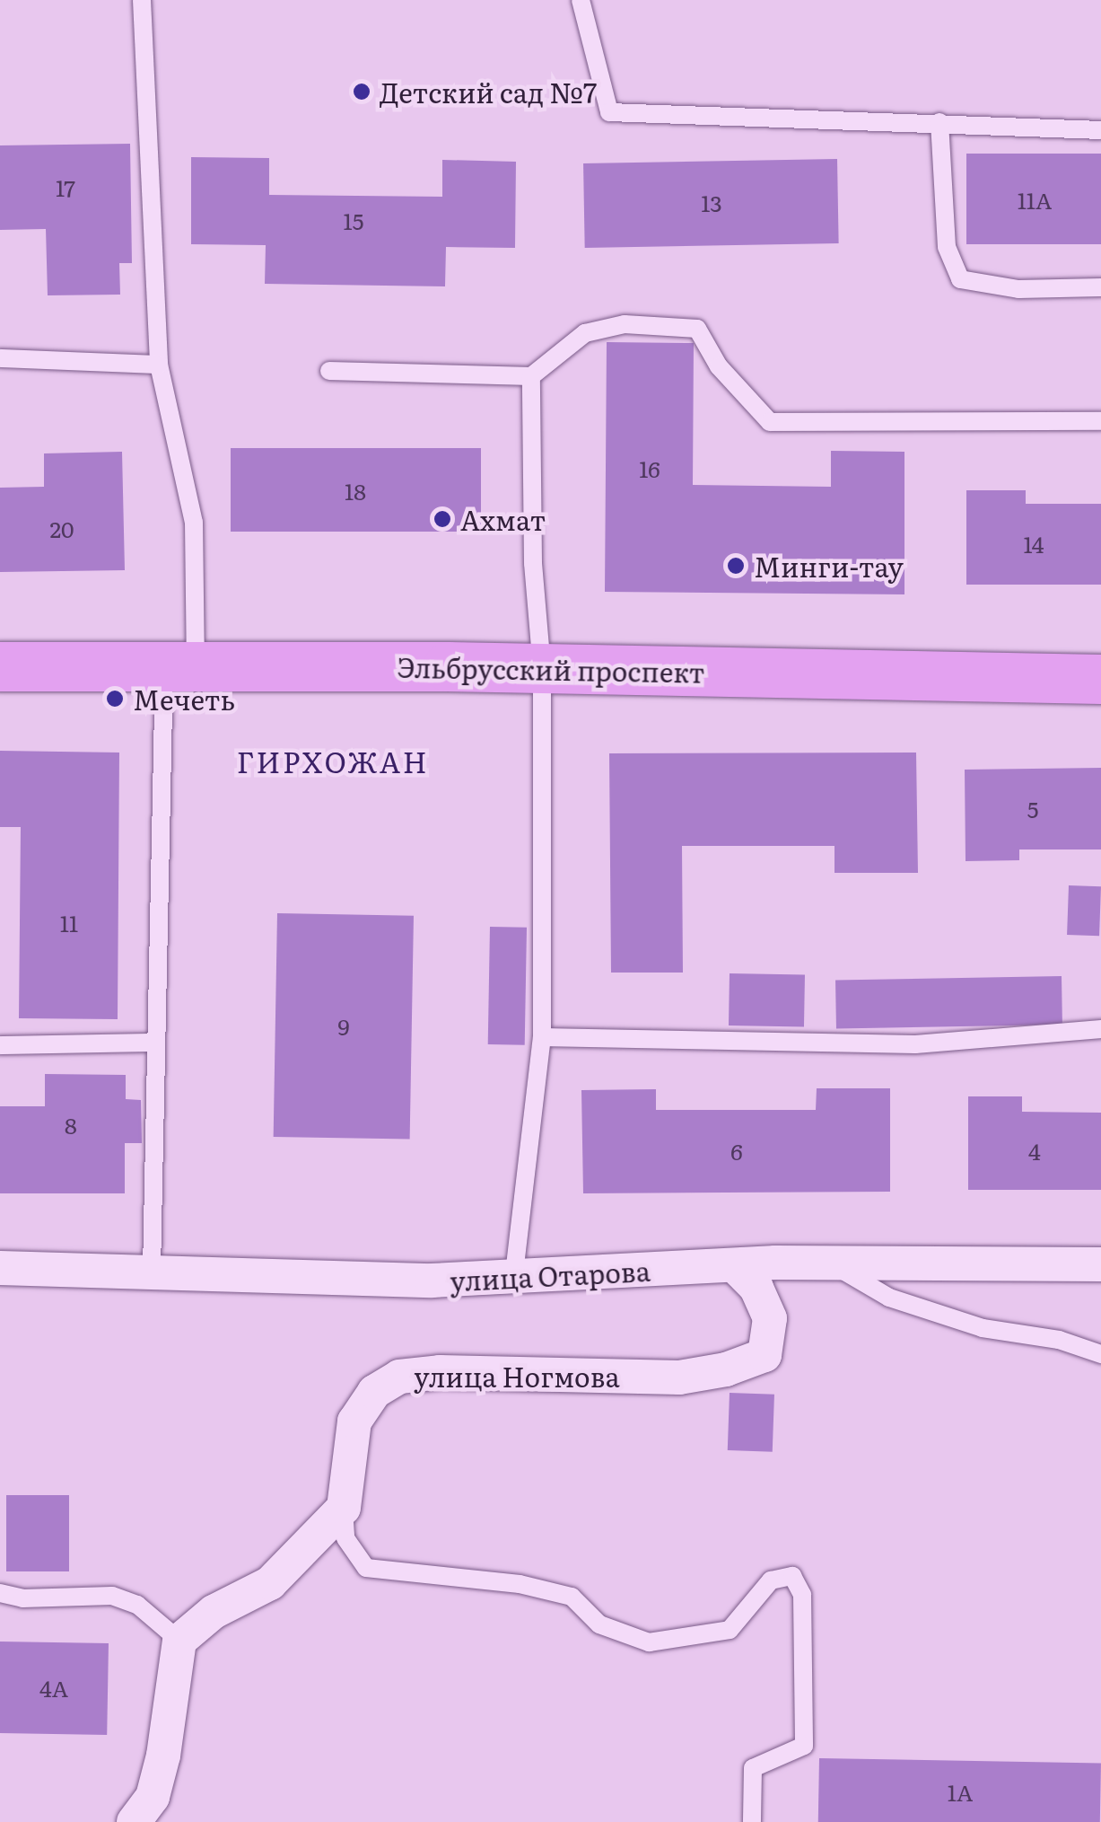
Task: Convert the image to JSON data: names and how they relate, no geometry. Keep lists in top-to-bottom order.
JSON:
{
  "streets": {
    "main road": ["Эльбрусский проспект"],
    "street": ["улица Отарова", "улица Ногмова"]
  },
  "crossings": [
    ["улица Отарова", "улица Ногмова"]
  ],
  "districts": ["ГИРХОЖАН"],
  "places": [
    "Детский сад №7",
    "Ахмат",
    "Минги-тау",
    "Мечеть"
  ],
  "house_numbers": [
    "17",
    "11А",
    "13",
    "15",
    "16",
    "18",
    "20",
    "14",
    "5",
    "11",
    "9",
    "8",
    "6",
    "4",
    "4А",
    "1А"
  ]
}
